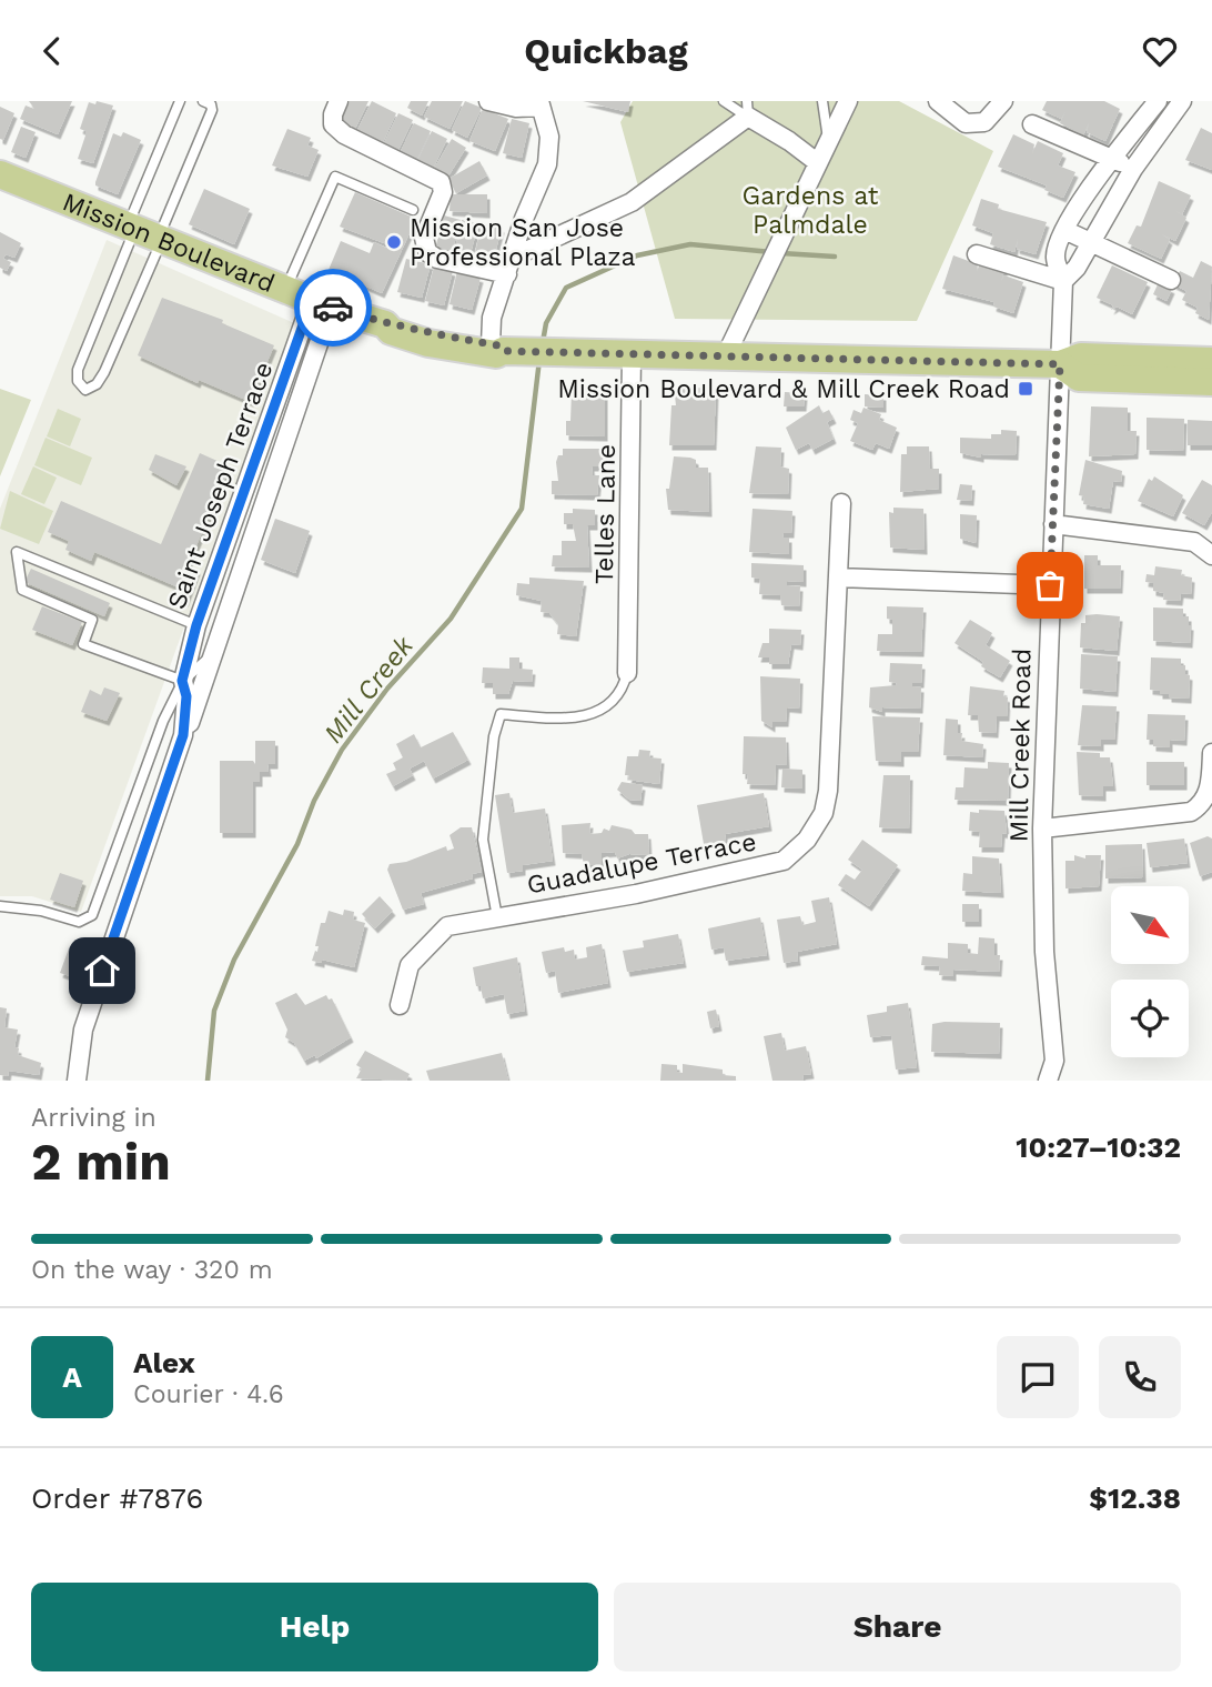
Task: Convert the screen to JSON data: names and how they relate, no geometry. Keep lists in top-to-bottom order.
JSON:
{
  "streets": {
    "main road": ["Mission Boulevard"],
    "street": [
      "Saint Joseph Terrace",
      "Telles Lane",
      "Mill Creek Road",
      "Guadalupe Terrace"
    ]
  },
  "crossings": [
    ["Mission Boulevard", "Saint Joseph Terrace"],
    ["Mission Boulevard", "Telles Lane"],
    ["Mission Boulevard", "Mill Creek Road"]
  ],
  "water": ["Mill Creek"],
  "parks": ["Gardens at Palmdale"],
  "places": {
    "other": ["Mission San Jose Professional Plaza"],
    "transit": ["Mission Boulevard & Mill Creek Road"]
  },
  "north": "bottom right",
  "page": {
    "header": "Quickbag",
    "heading": ["2 min", "Arriving in", "10:27–10:32"],
    "panel": [
      "Alex",
      "Courier · 4.6",
      "Order #7876",
      "$12.38"
    ],
    "bar": "On the way · 320 m",
    "round": "A",
    "buttons": ["Help", "Share"]
  }
}
